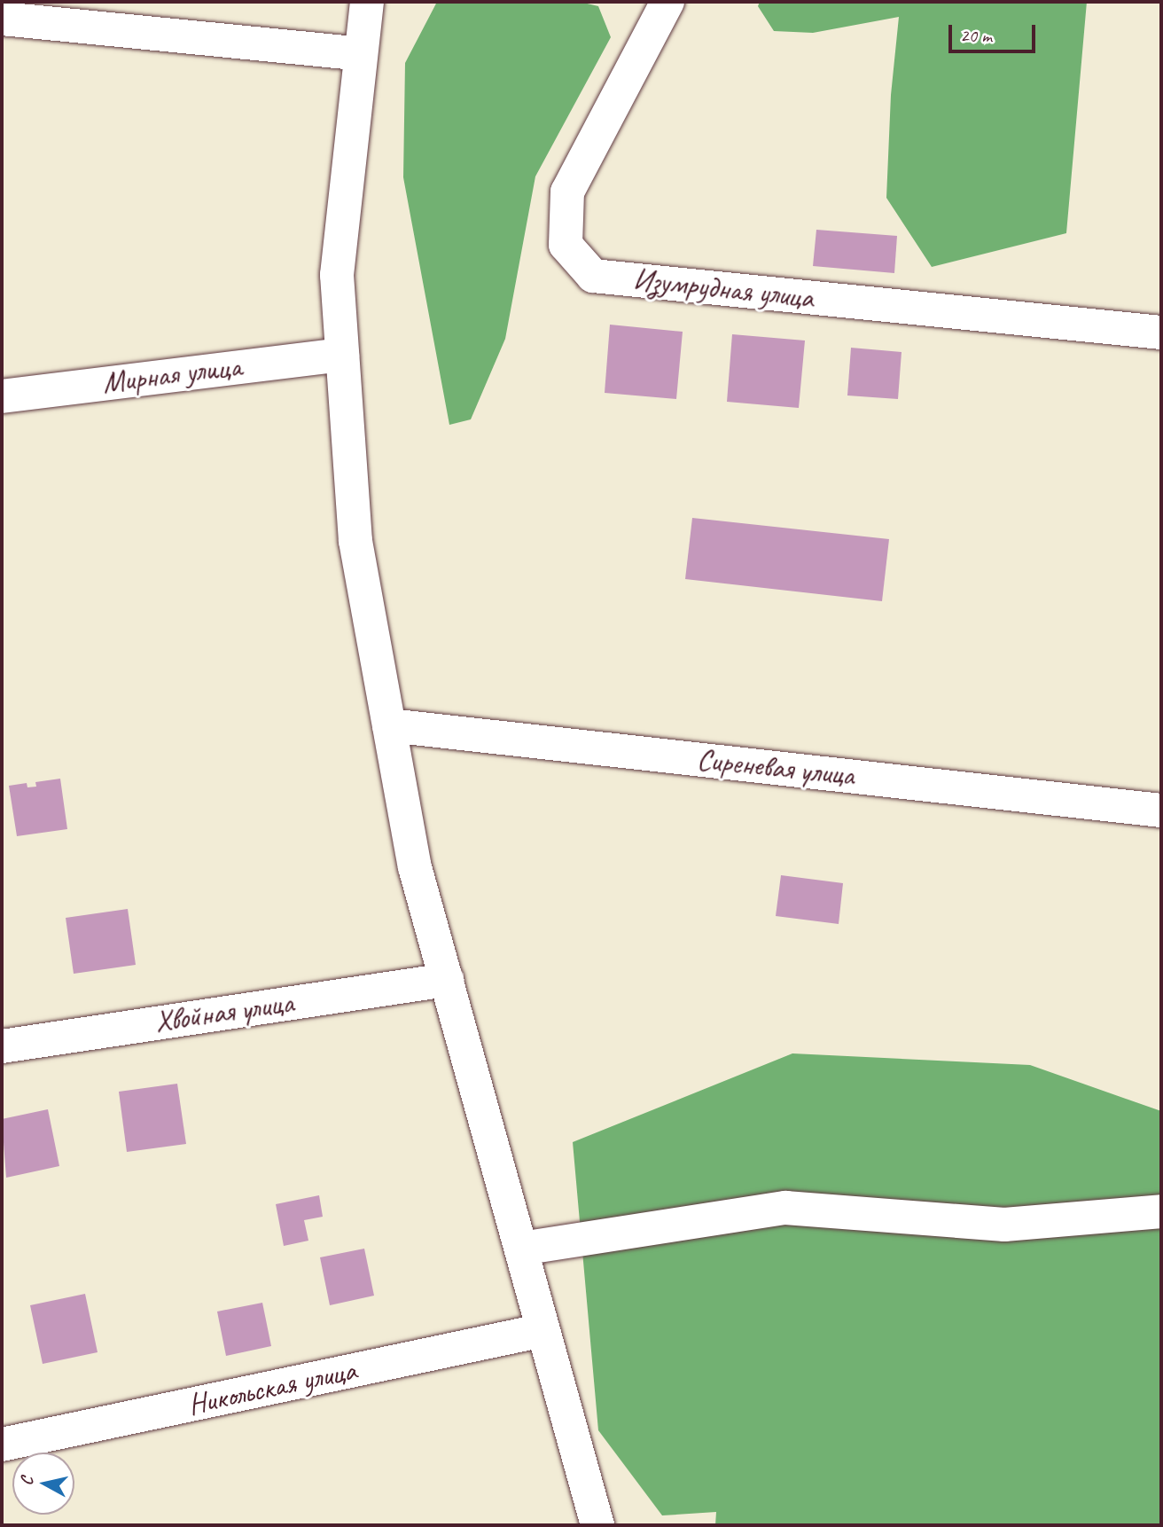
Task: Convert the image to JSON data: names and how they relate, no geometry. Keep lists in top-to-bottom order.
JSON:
{
  "streets": {
    "street": [
      "Изумрудная улица",
      "Мирная улица",
      "Сиреневая улица",
      "Хвойная улица",
      "Никольская улица"
    ]
  },
  "scale_bar": "20 m",
  "north": "left"
}
